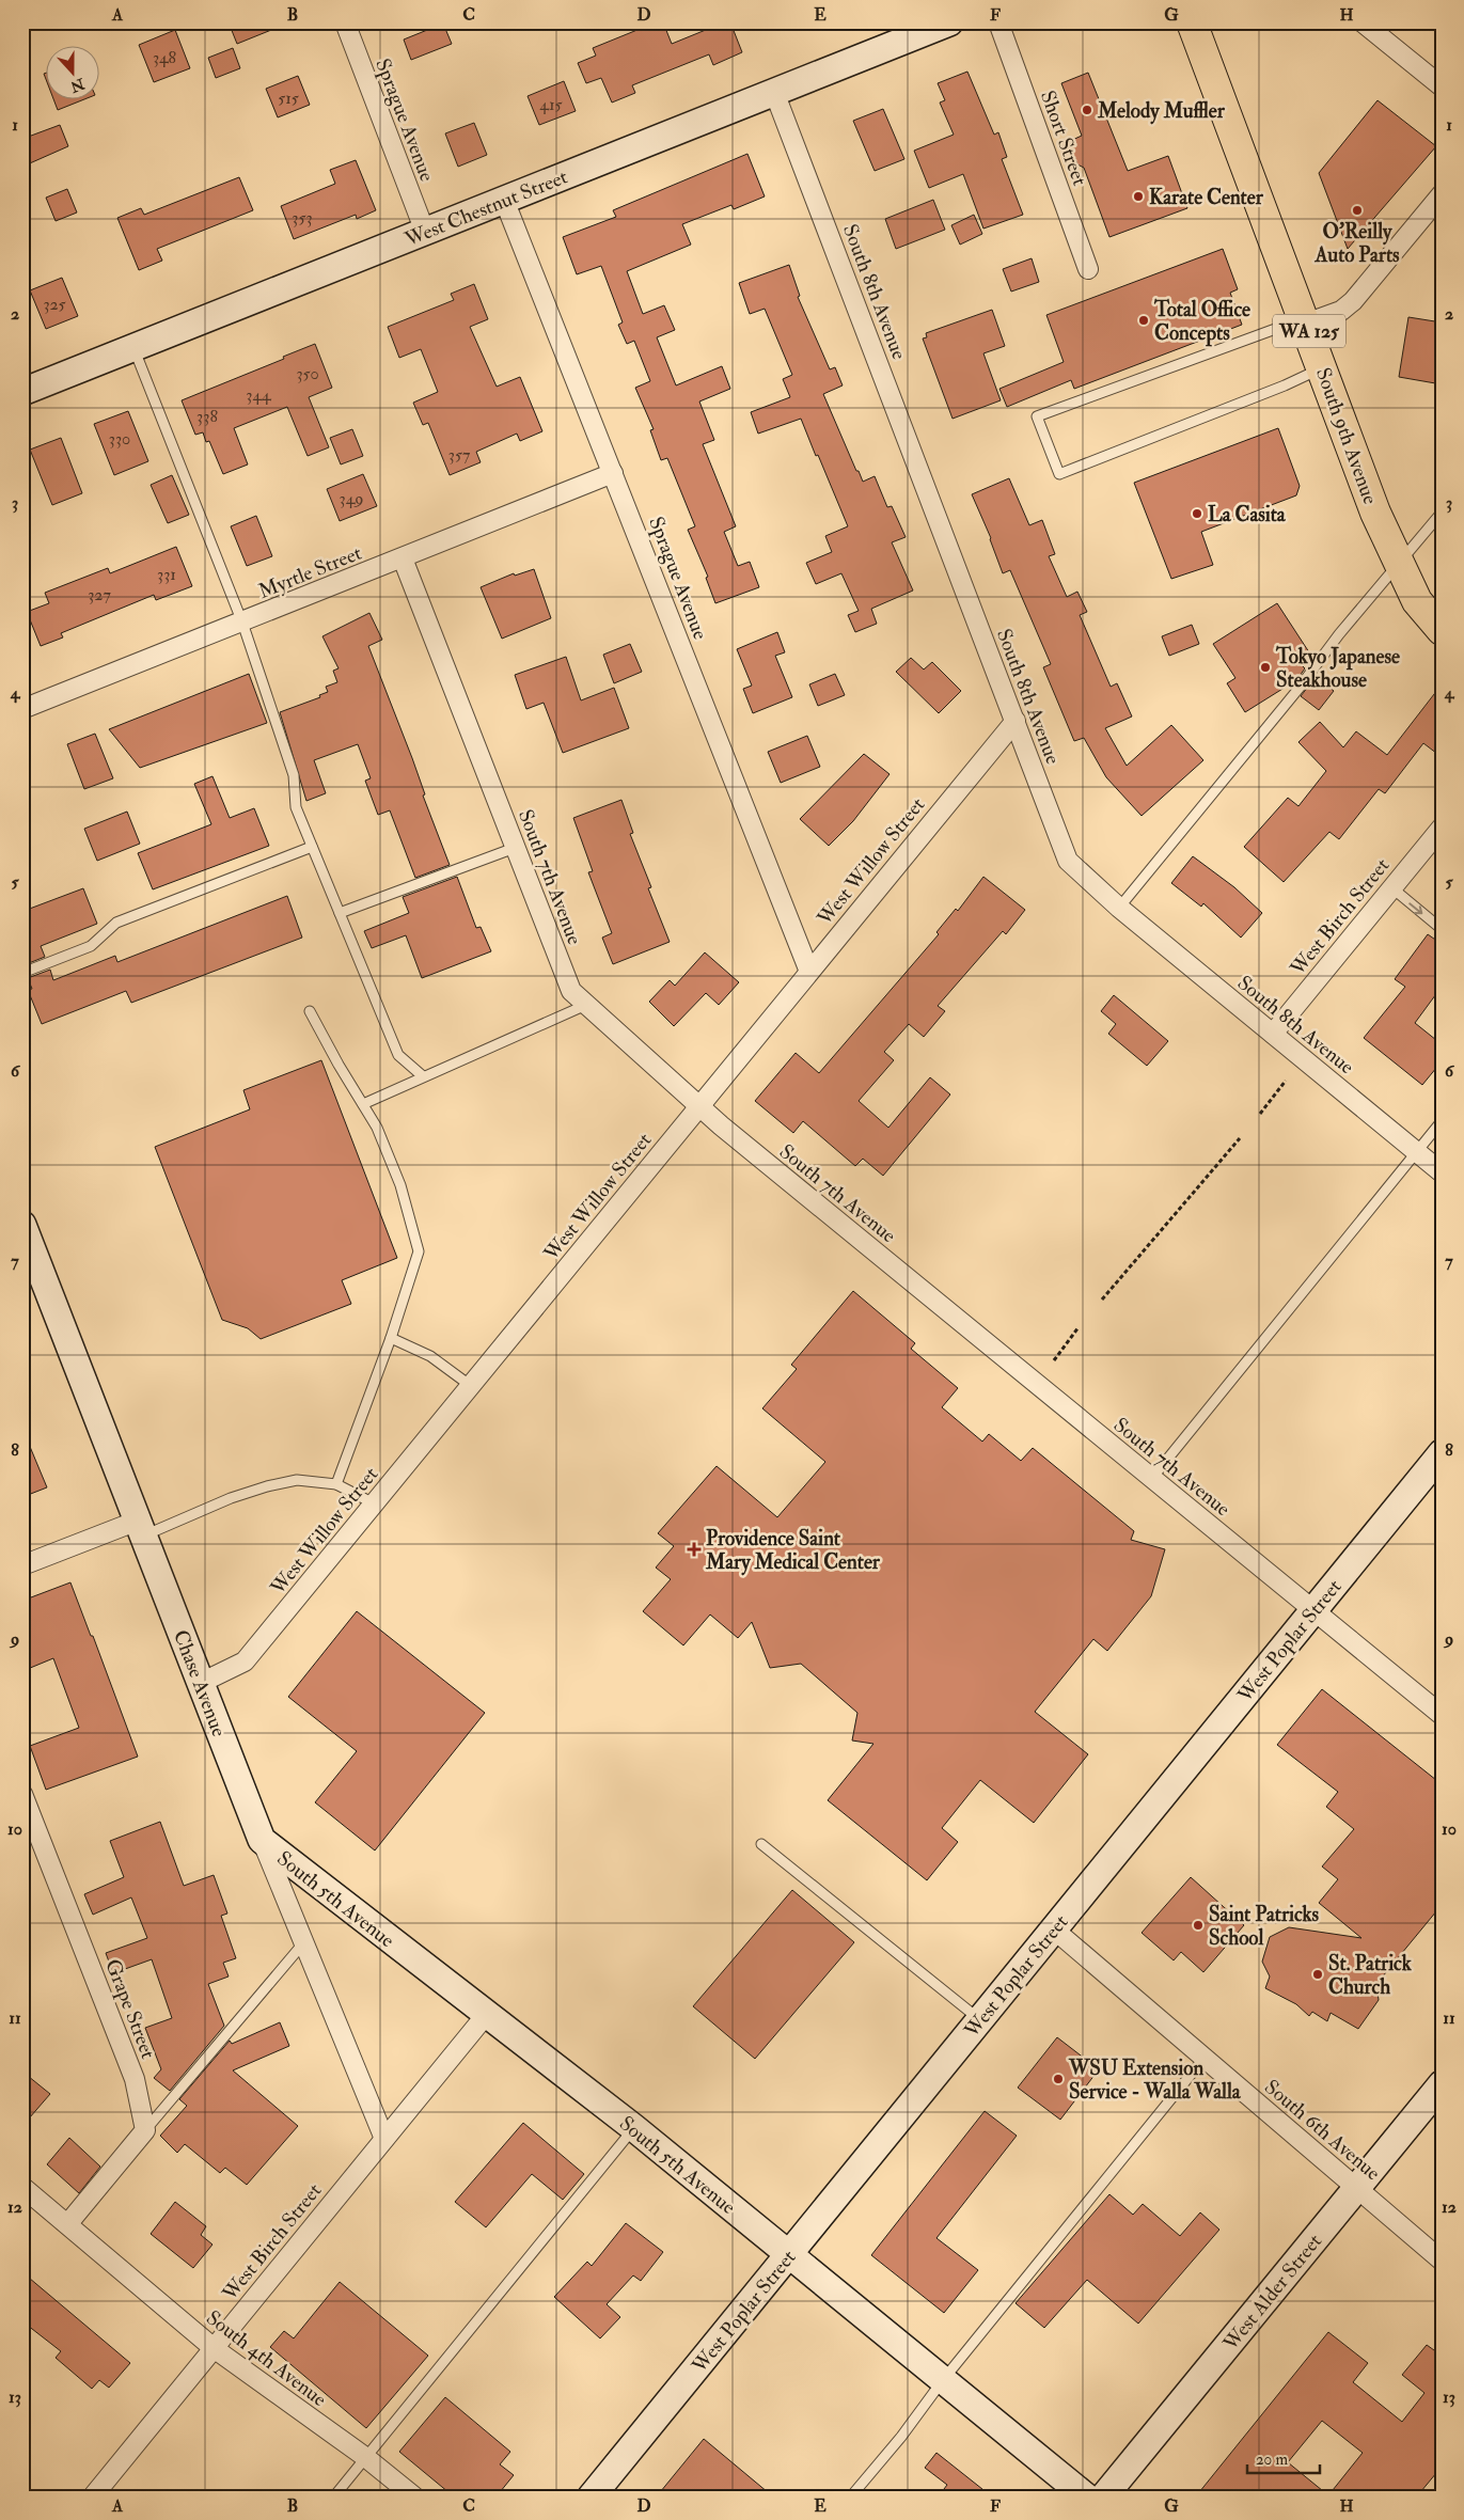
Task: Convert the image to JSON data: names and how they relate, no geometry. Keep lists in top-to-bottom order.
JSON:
{
  "streets": {
    "main road": [
      "West Chestnut Street",
      "WA 125",
      "South 9th Avenue",
      "West Poplar Street",
      "Chase Avenue",
      "South 5th Avenue",
      "West Alder Street"
    ],
    "street": [
      "Sprague Avenue",
      "Short Street",
      "South 8th Avenue",
      "Myrtle Street",
      "West Willow Street",
      "South 7th Avenue",
      "West Birch Street",
      "Grape Street",
      "South 6th Avenue",
      "South 4th Avenue"
    ]
  },
  "crossings": [
    ["Sprague Avenue", "West Chestnut Street"],
    ["Sprague Avenue", "Myrtle Street"],
    ["Sprague Avenue", "West Willow Street"],
    ["West Chestnut Street", "South 8th Avenue"],
    ["South 8th Avenue", "West Willow Street"],
    ["South 8th Avenue", "West Birch Street"],
    ["Myrtle Street", "South 7th Avenue"],
    ["West Willow Street", "South 7th Avenue"],
    ["West Willow Street", "Chase Avenue"],
    ["South 7th Avenue", "West Poplar Street"],
    ["West Birch Street", "Chase Avenue"],
    ["West Birch Street", "South 5th Avenue"],
    ["West Birch Street", "South 4th Avenue"],
    ["West Poplar Street", "South 5th Avenue"],
    ["West Poplar Street", "South 6th Avenue"],
    ["Chase Avenue", "South 5th Avenue"],
    ["South 6th Avenue", "West Alder Street"]
  ],
  "places": {
    "other": [
      "Melody Muffler",
      "Karate Center",
      "O'Reilly Auto Parts",
      "Total Office Concepts",
      "La Casita",
      "Tokyo Japanese Steakhouse",
      "Saint Patricks School",
      "St. Patrick Church",
      "WSU Extension Service - Walla Walla"
    ],
    "health": ["Providence Saint Mary Medical Center"]
  },
  "house_numbers": [
    "348",
    "515",
    "415",
    "353",
    "325",
    "350",
    "344",
    "338",
    "330",
    "357",
    "349",
    "331",
    "327"
  ],
  "scale_bar": "20 m",
  "north": "bottom",
  "grid": {
    "columns": [
      "A",
      "B",
      "C",
      "D",
      "E",
      "F",
      "G",
      "H"
    ],
    "rows": [
      "1",
      "2",
      "3",
      "4",
      "5",
      "6",
      "7",
      "8",
      "9",
      "10",
      "11",
      "12",
      "13"
    ]
  }
}
